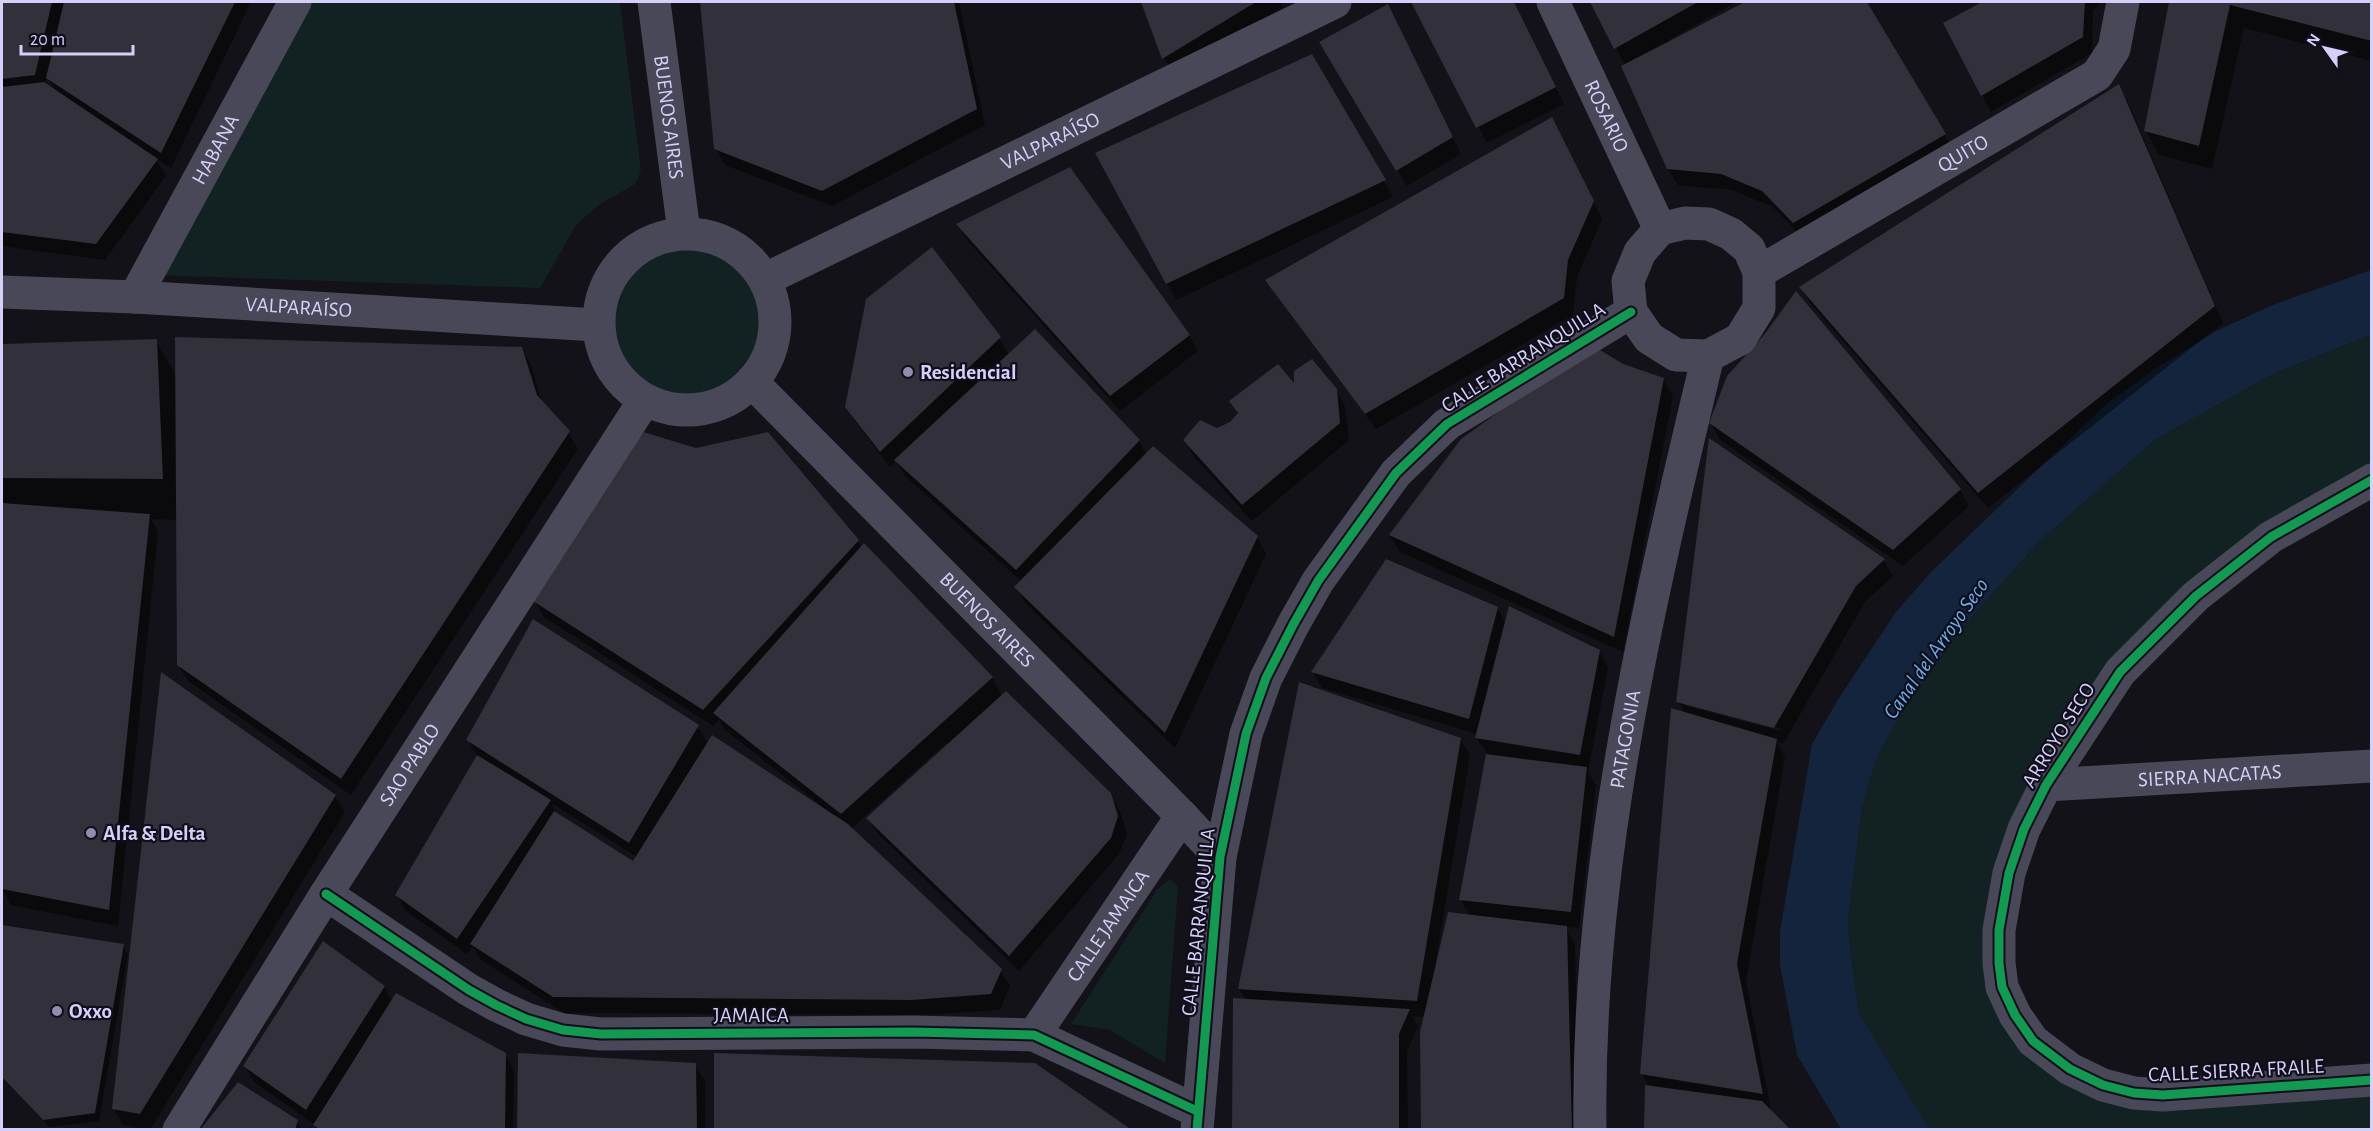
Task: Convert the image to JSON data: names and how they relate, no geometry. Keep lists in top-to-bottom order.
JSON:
{
  "streets": {
    "street": [
      "ROSARIO",
      "BUENOS AIRES",
      "VALPARAÍSO",
      "HABANA",
      "QUITO",
      "CALLE BARRANQUILLA",
      "ARROYO SECO",
      "PATAGONIA",
      "SAO PABLO",
      "SIERRA NACATAS",
      "CALLE JAMAICA",
      "JAMAICA",
      "CALLE SIERRA FRAILE"
    ]
  },
  "crossings": [
    ["ROSARIO", "QUITO"],
    ["ROSARIO", "CALLE BARRANQUILLA"],
    ["ROSARIO", "PATAGONIA"],
    ["BUENOS AIRES", "VALPARAÍSO"],
    ["BUENOS AIRES", "CALLE BARRANQUILLA"],
    ["BUENOS AIRES", "SAO PABLO"],
    ["BUENOS AIRES", "CALLE JAMAICA"],
    ["VALPARAÍSO", "HABANA"],
    ["VALPARAÍSO", "SAO PABLO"],
    ["QUITO", "CALLE BARRANQUILLA"],
    ["QUITO", "PATAGONIA"],
    ["CALLE BARRANQUILLA", "PATAGONIA"],
    ["CALLE BARRANQUILLA", "JAMAICA"],
    ["ARROYO SECO", "SIERRA NACATAS"],
    ["ARROYO SECO", "CALLE SIERRA FRAILE"],
    ["SAO PABLO", "JAMAICA"],
    ["CALLE JAMAICA", "JAMAICA"]
  ],
  "water": ["Canal del Arroyo Seco"],
  "places": ["Residencial", "Alfa & Delta", "Oxxo"],
  "scale_bar": "20 m",
  "north": "top left"
}
